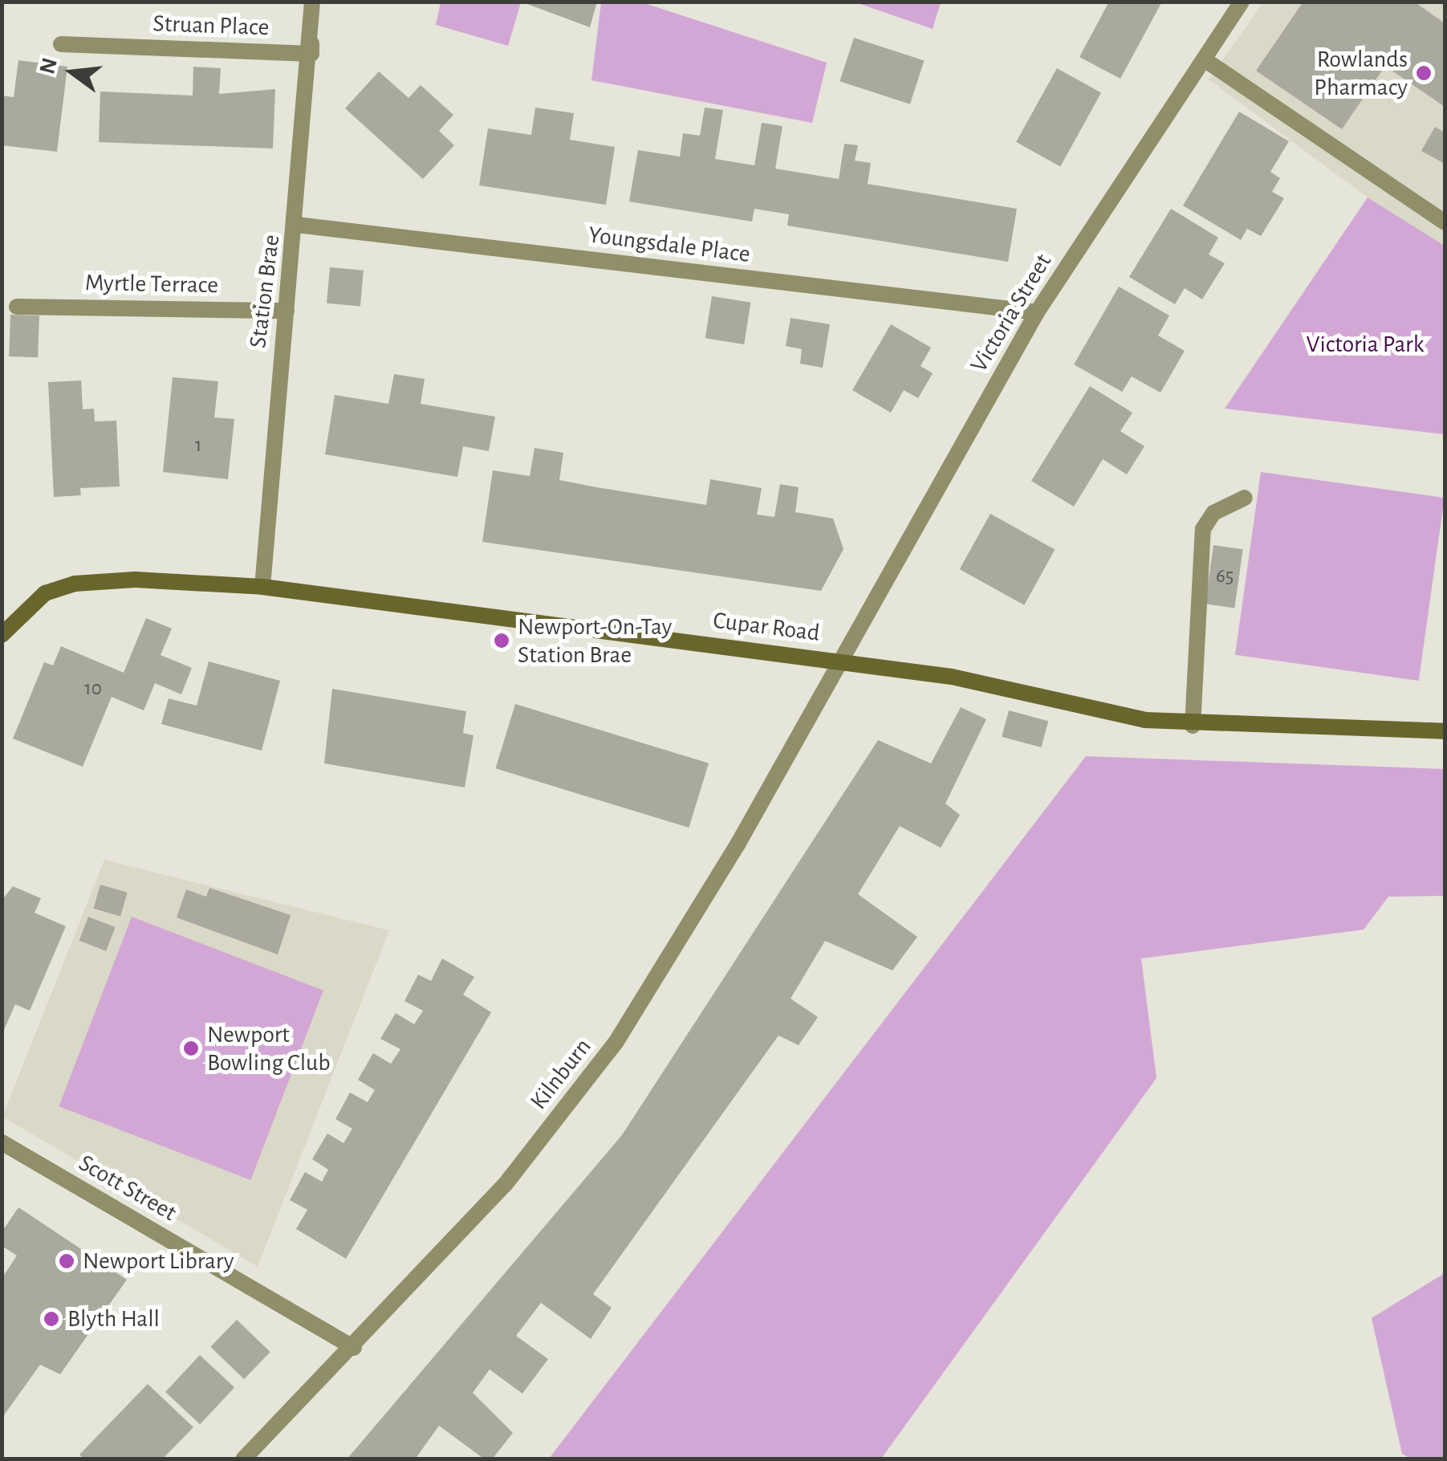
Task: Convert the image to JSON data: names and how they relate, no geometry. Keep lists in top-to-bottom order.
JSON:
{
  "streets": {
    "main road": ["Cupar Road"],
    "street": [
      "Struan Place",
      "Youngsdale Place",
      "Myrtle Terrace",
      "Station Brae",
      "Victoria Street",
      "Kilnburn",
      "Scott Street"
    ]
  },
  "crossings": [
    ["Struan Place", "Station Brae"],
    ["Youngsdale Place", "Station Brae"],
    ["Youngsdale Place", "Victoria Street"],
    ["Myrtle Terrace", "Station Brae"],
    ["Station Brae", "Cupar Road"],
    ["Victoria Street", "Cupar Road"],
    ["Victoria Street", "Kilnburn"],
    ["Cupar Road", "Kilnburn"],
    ["Kilnburn", "Scott Street"]
  ],
  "parks": ["Victoria Park"],
  "places": [
    "Rowlands Pharmacy",
    "Newport-On-Tay Station Brae",
    "Newport Bowling Club",
    "Newport Library",
    "Blyth Hall"
  ],
  "house_numbers": ["1", "65", "10"],
  "north": "left"
}
